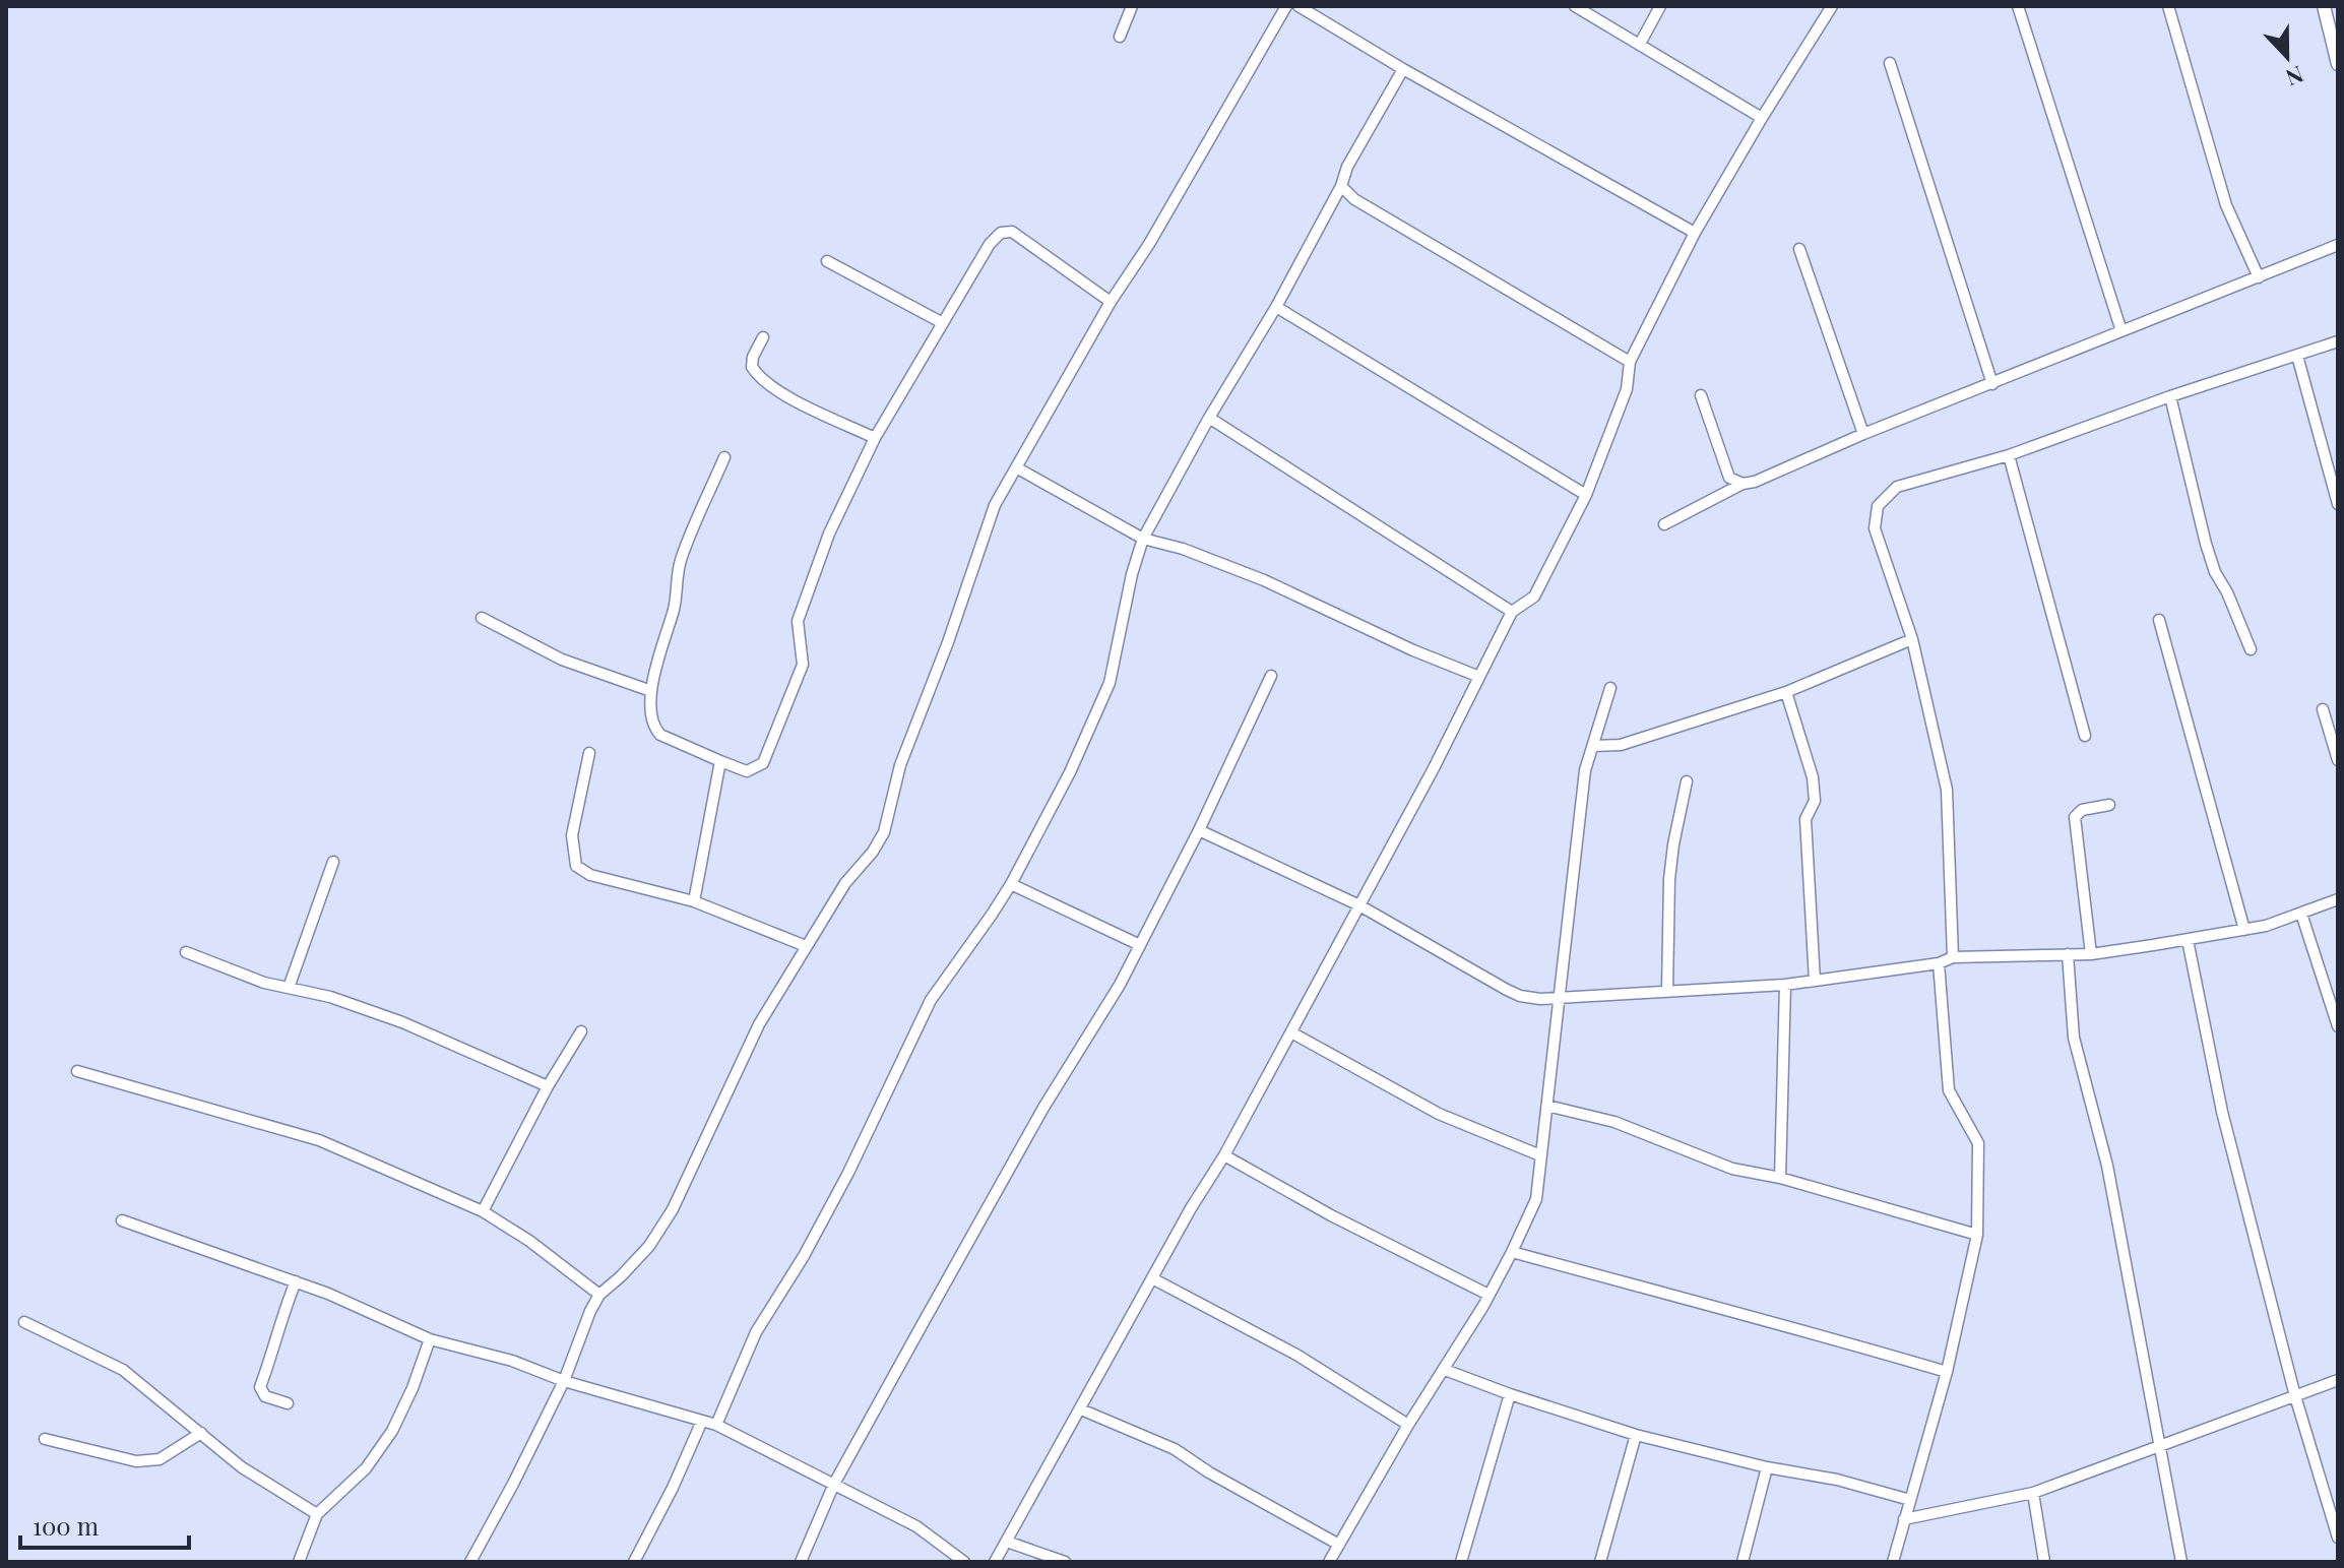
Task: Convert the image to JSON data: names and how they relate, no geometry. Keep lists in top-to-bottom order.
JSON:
{
  "scale_bar": "100 m",
  "north": "bottom"
}
